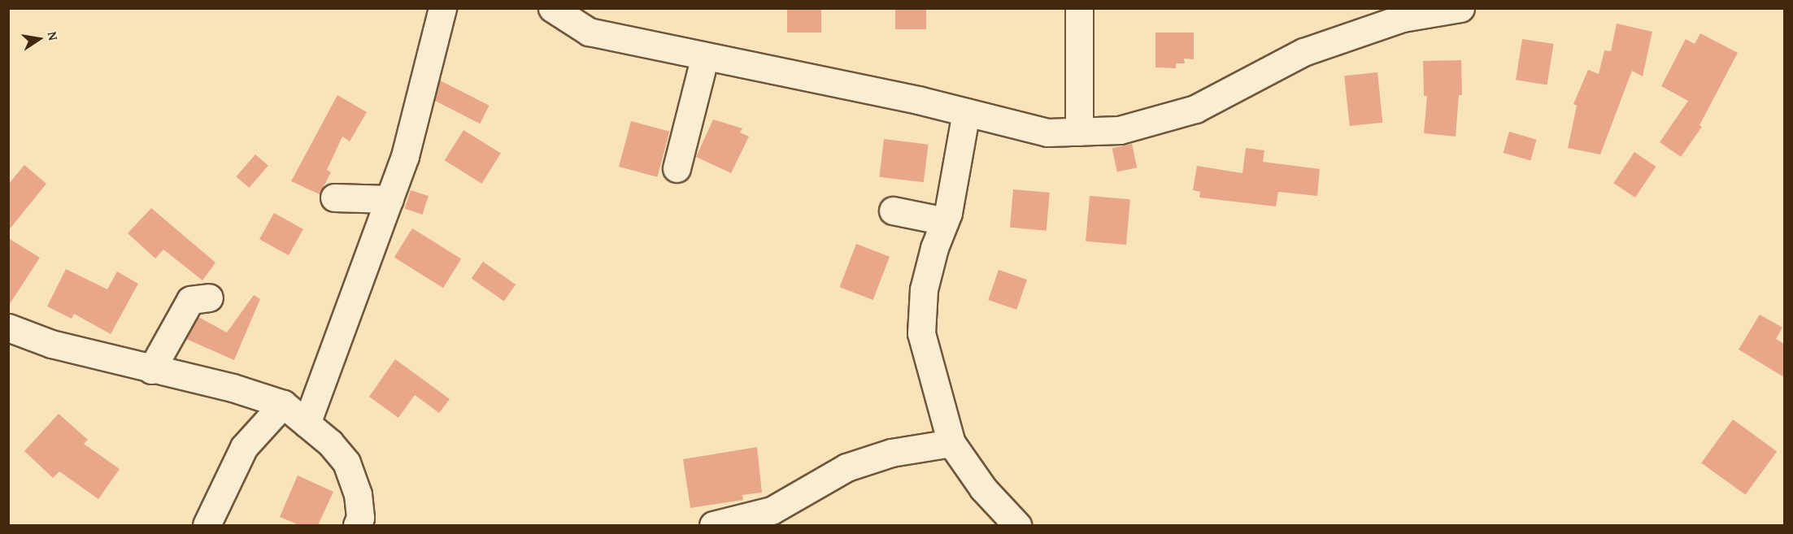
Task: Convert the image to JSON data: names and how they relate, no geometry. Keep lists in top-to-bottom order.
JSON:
{
  "north": "right"
}
